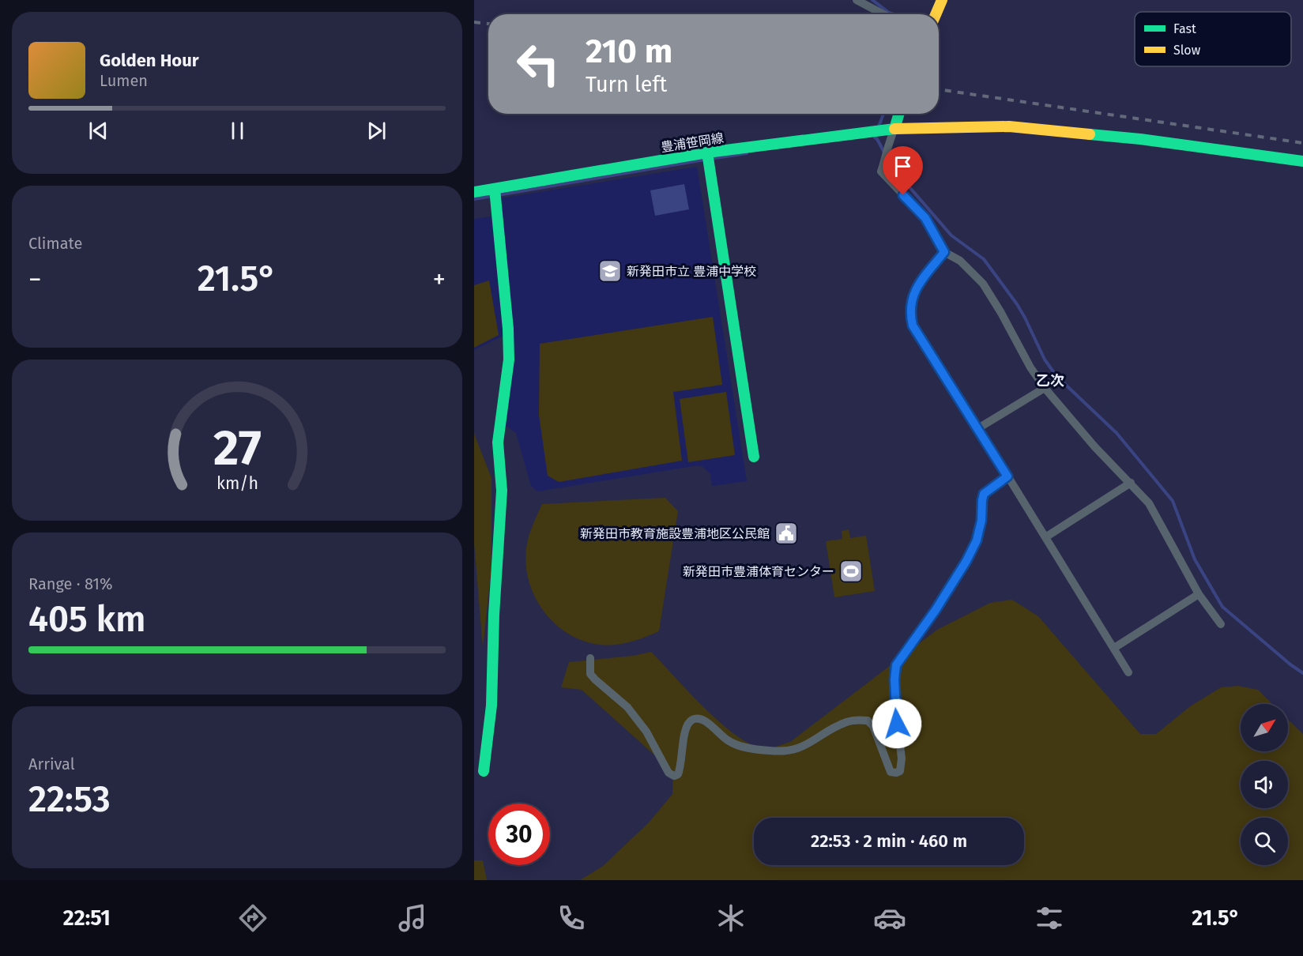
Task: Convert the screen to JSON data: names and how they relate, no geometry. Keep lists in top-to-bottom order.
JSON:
{
  "streets": {
    "street": ["豊浦笹岡線"]
  },
  "districts": ["乙次"],
  "places": {
    "school or university": ["新発田市立 豊浦中学校"],
    "public building": ["新発田市教育施設豊浦地区公民館"],
    "sports": ["新発田市豊浦体育センター"]
  },
  "legend": ["Fast", "Slow"],
  "north": "top right",
  "page": {
    "turn": ["210 m", "Turn left"],
    "song": ["Golden Hour", "Lumen"],
    "tile": [
      "Climate",
      ["Range · 81%", "405 km"],
      ["Arrival", "22:53"]
    ],
    "heat": ["−", "21.5°", "+"],
    "limit": "30",
    "trip": "22:53 · 2 min · 460 m",
    "tabs": ["22:51", "21.5°"],
    "gauge": ["27", "km/h"]
  }
}
